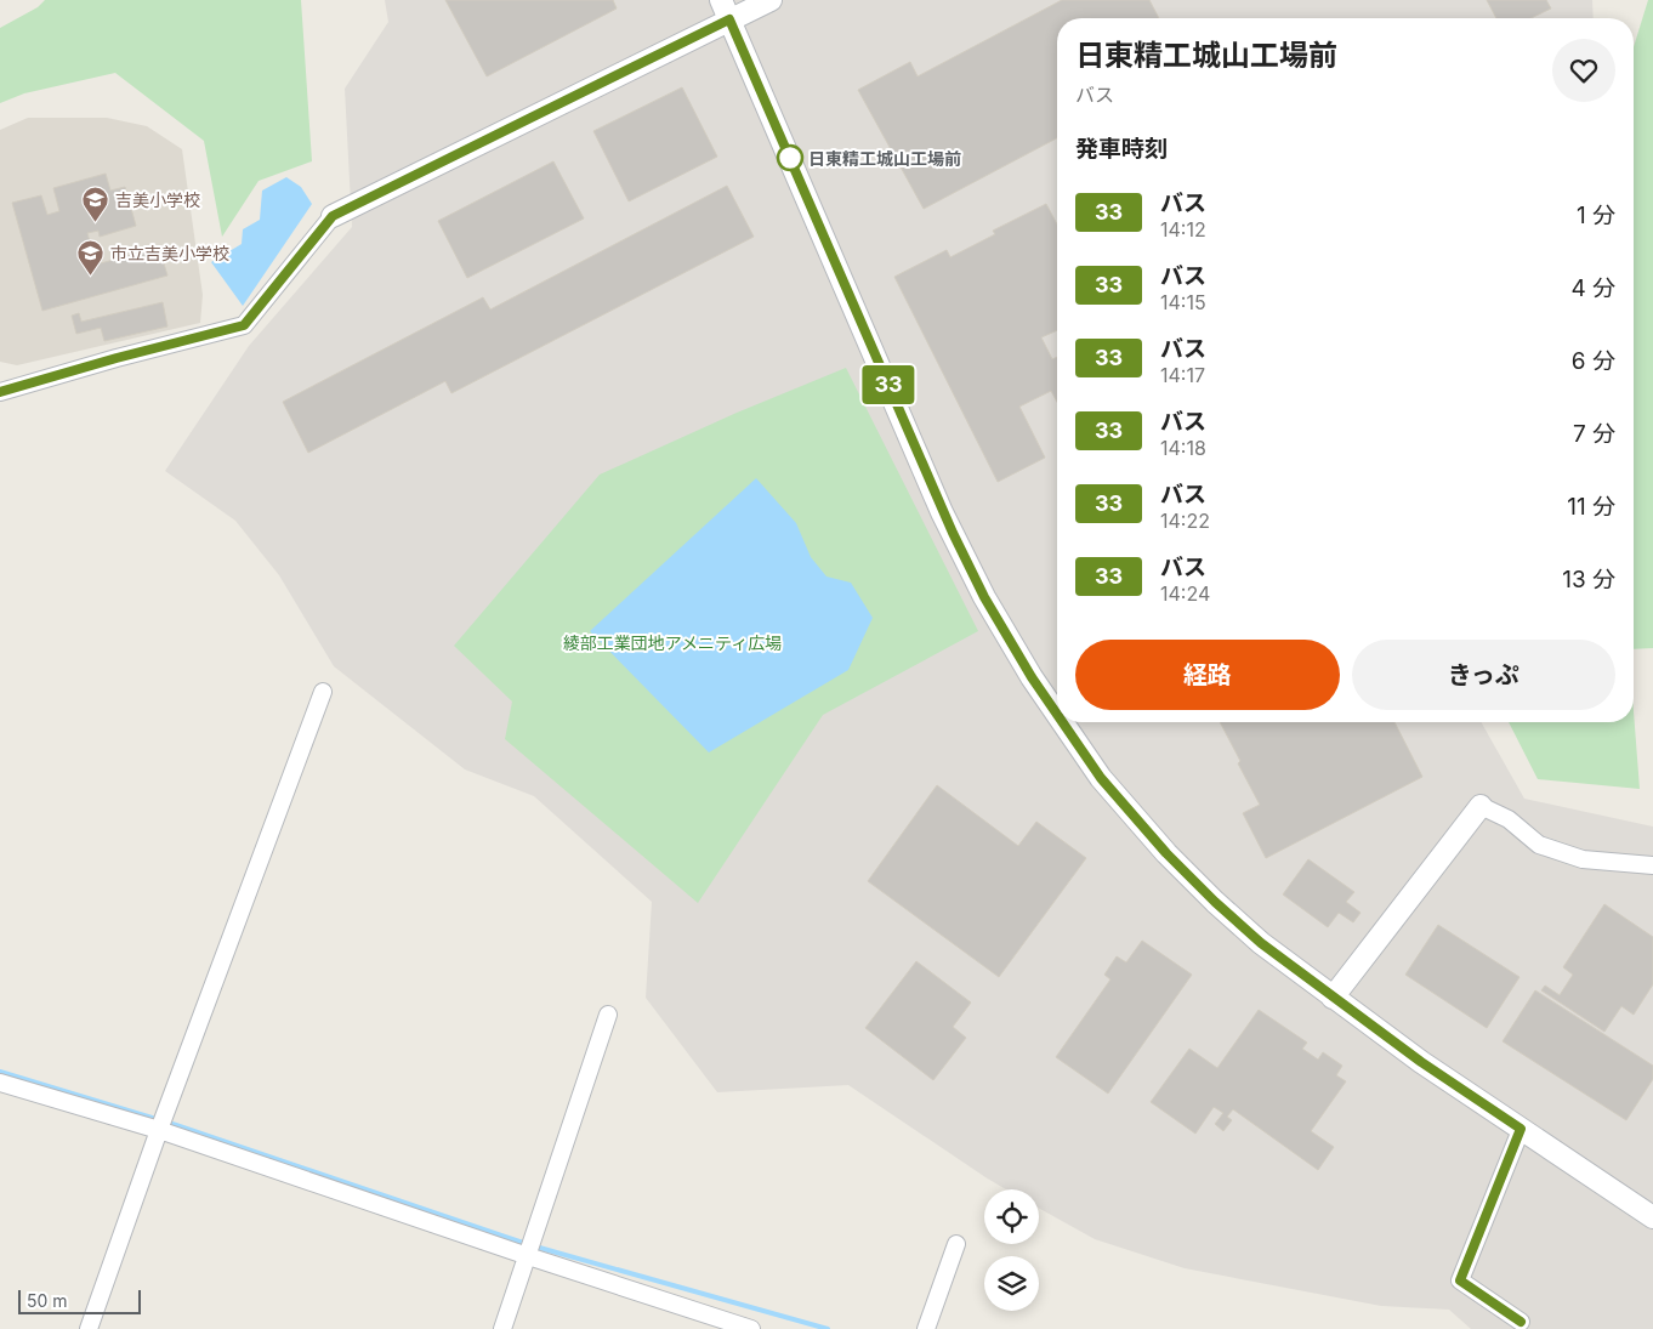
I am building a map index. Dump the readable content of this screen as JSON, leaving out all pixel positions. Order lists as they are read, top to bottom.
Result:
{
  "parks": ["綾部工業団地アメニティ広場"],
  "places": {
    "other": ["日東精工城山工場前"],
    "school or university": ["吉美小学校", "市立吉美小学校"]
  },
  "lines": ["bus line 33"],
  "scale_bar": "50 m",
  "page": {
    "on_map": "33",
    "heading": [
      ["日東精工城山工場前", "バス"],
      "発車時刻"
    ],
    "list": [
      {
        "mark": "33",
        "name": "バス",
        "note": "14:12",
        "value": "1 分"
      },
      {
        "mark": "33",
        "name": "バス",
        "note": "14:15",
        "value": "4 分"
      },
      {
        "mark": "33",
        "name": "バス",
        "note": "14:17",
        "value": "6 分"
      },
      {
        "mark": "33",
        "name": "バス",
        "note": "14:18",
        "value": "7 分"
      },
      {
        "mark": "33",
        "name": "バス",
        "note": "14:22",
        "value": "11 分"
      },
      {
        "mark": "33",
        "name": "バス",
        "note": "14:24",
        "value": "13 分"
      }
    ],
    "buttons": ["経路", "きっぷ"],
    "scale": "50 m"
  }
}
